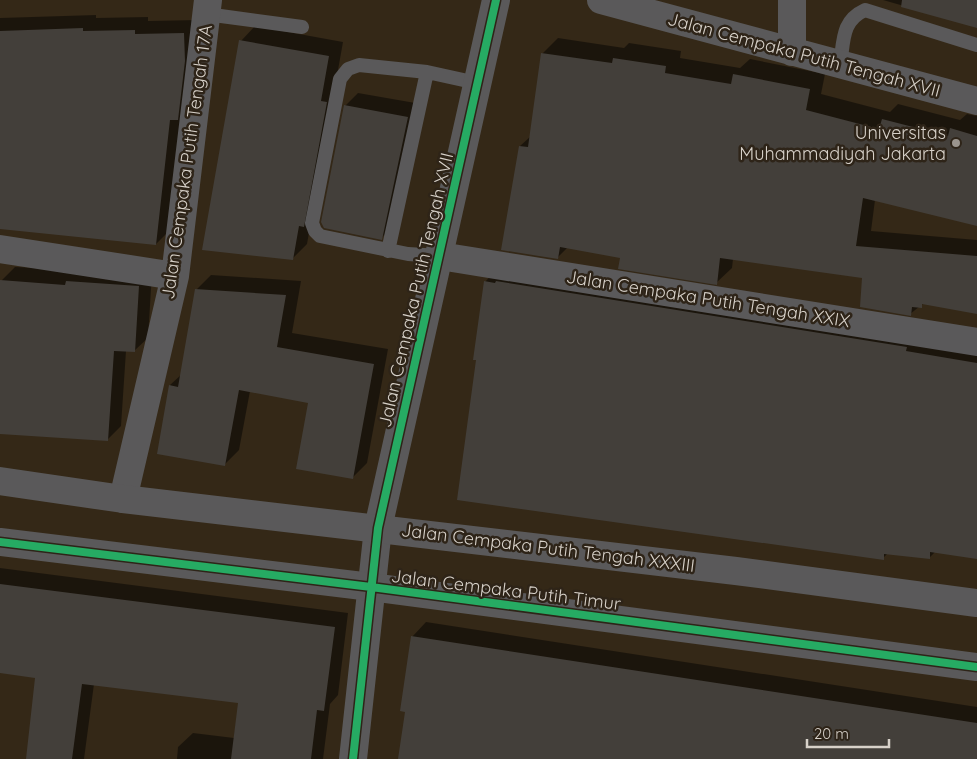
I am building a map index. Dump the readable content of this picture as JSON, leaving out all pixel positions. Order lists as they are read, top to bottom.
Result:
{
  "streets": {
    "street": [
      "Jalan Cempaka Putih Tengah XVII",
      "Jalan Cempaka Putih Tengah 17A",
      "Jalan Cempaka Putih Tengah XXIX",
      "Jalan Cempaka Putih Tengah XXXIII",
      "Jalan Cempaka Putih Timur"
    ]
  },
  "crossings": [
    ["Jalan Cempaka Putih Tengah XVII", "Jalan Cempaka Putih Tengah XXIX"],
    ["Jalan Cempaka Putih Tengah XVII", "Jalan Cempaka Putih Tengah XXXIII"],
    ["Jalan Cempaka Putih Tengah XVII", "Jalan Cempaka Putih Timur"],
    ["Jalan Cempaka Putih Tengah 17A", "Jalan Cempaka Putih Tengah XXXIII"]
  ],
  "places": ["Universitas Muhammadiyah Jakarta"],
  "scale_bar": "20 m"
}
